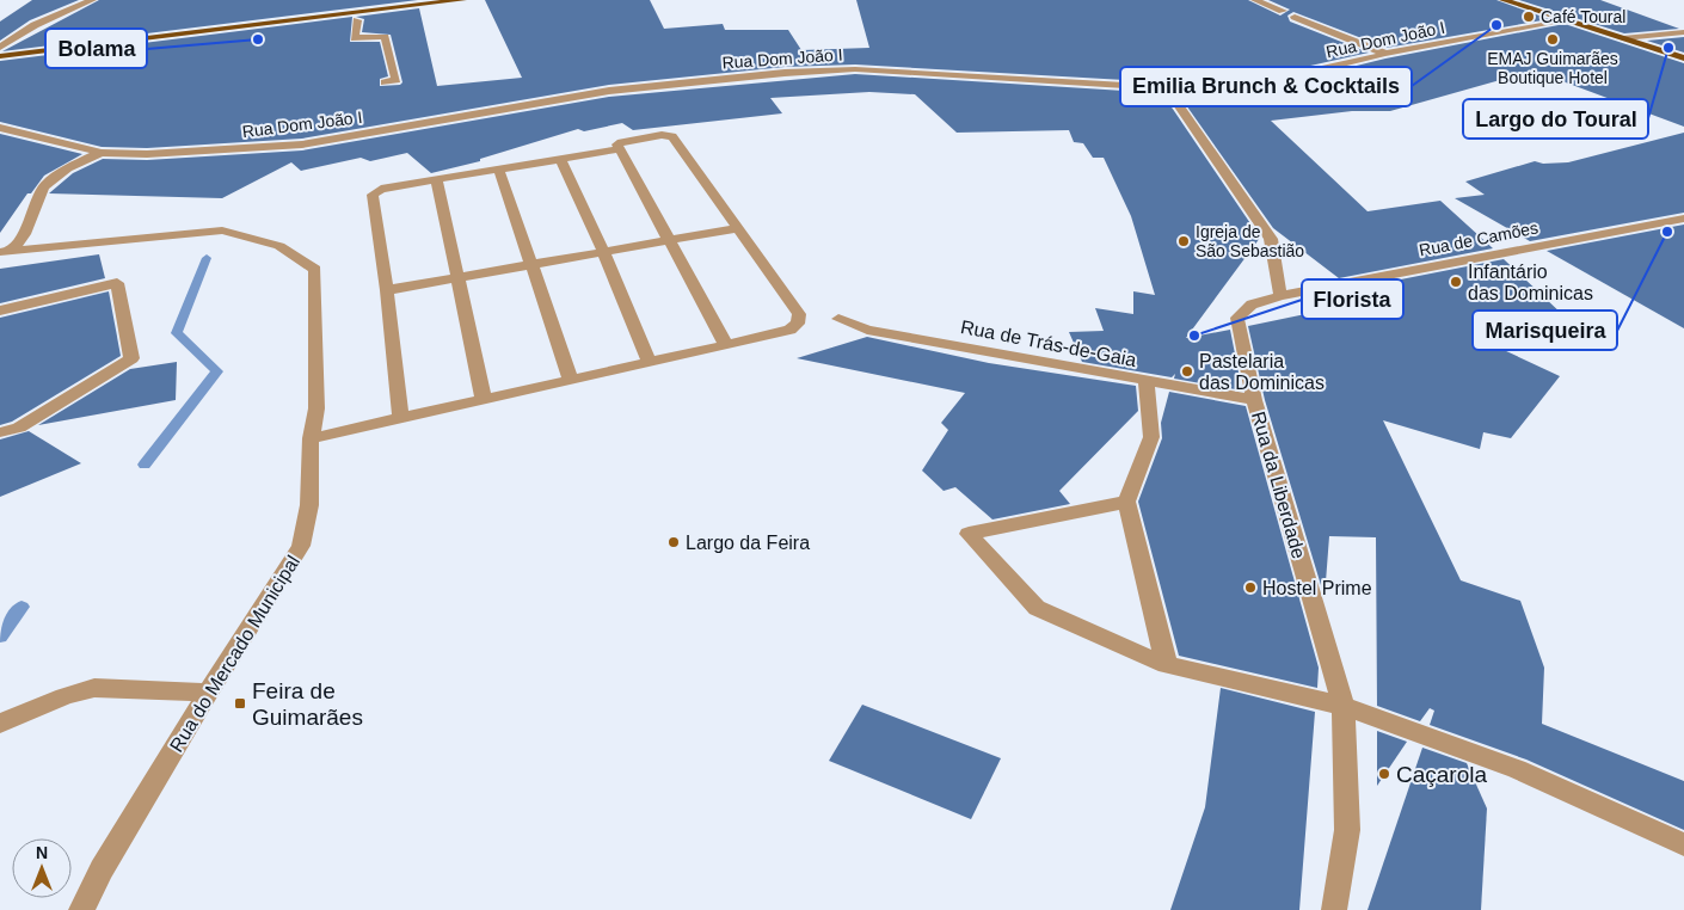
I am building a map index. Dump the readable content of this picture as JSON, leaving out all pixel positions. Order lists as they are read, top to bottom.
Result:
{
  "streets": {
    "street": [
      "Rua Dom João I",
      "Rua de Camões",
      "Rua de Trás-de-Gaia",
      "Rua da Liberdade",
      "Rua do Mercado Municipal"
    ]
  },
  "crossings": [
    ["Rua de Camões", "Rua da Liberdade"],
    ["Rua de Trás-de-Gaia", "Rua da Liberdade"]
  ],
  "places": {
    "other": [
      "Café Toural",
      "Emilia Brunch & Cocktails",
      "Bolama",
      "EMAJ Guimarães Boutique Hotel",
      "Largo do Toural",
      "Marisqueira",
      "Igreja de São Sebastião",
      "Infantário das Dominicas",
      "Florista",
      "Pastelaria das Dominicas",
      "Largo da Feira",
      "Hostel Prime",
      "Caçarola"
    ],
    "transit": ["Feira de Guimarães"]
  },
  "north": "top"
}
